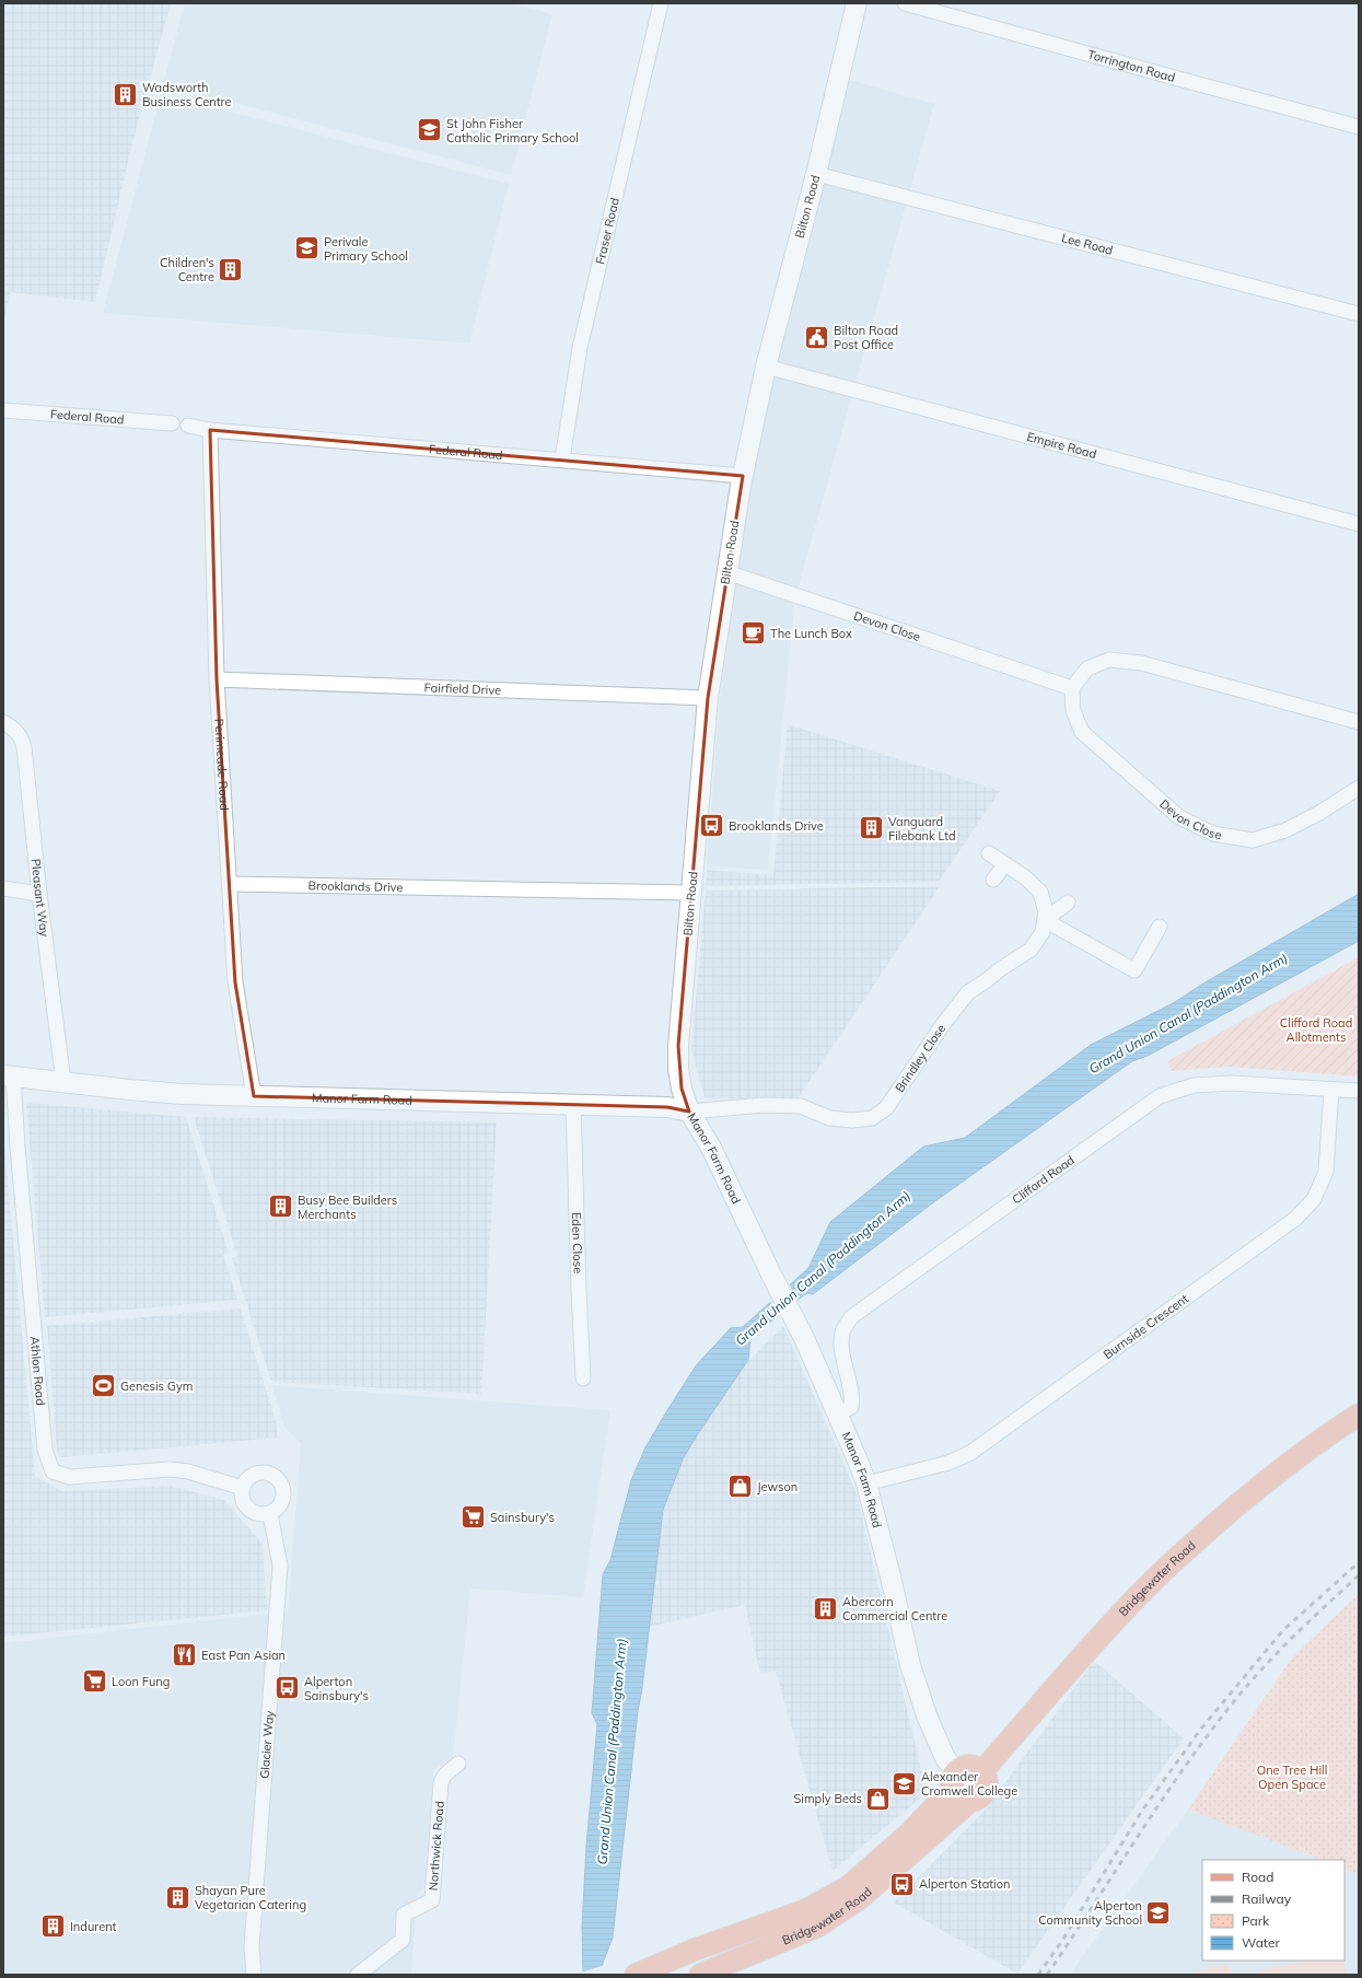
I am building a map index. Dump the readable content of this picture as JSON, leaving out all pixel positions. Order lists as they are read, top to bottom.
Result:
{
  "streets": {
    "main road": ["Bridgewater Road"],
    "street": [
      "Torrington Road",
      "Bilton Road",
      "Fraser Road",
      "Lee Road",
      "Federal Road",
      "Empire Road",
      "Devon Close",
      "Fairfield Drive",
      "Perimeade Road",
      "Brooklands Drive",
      "Pleasant Way",
      "Brindley Close",
      "Manor Farm Road",
      "Clifford Road",
      "Eden Close",
      "Burnside Crescent",
      "Athlon Road",
      "Glacier Way",
      "Northwick Road"
    ]
  },
  "crossings": [
    ["Bilton Road", "Lee Road"],
    ["Bilton Road", "Federal Road"],
    ["Bilton Road", "Empire Road"],
    ["Bilton Road", "Devon Close"],
    ["Bilton Road", "Fairfield Drive"],
    ["Bilton Road", "Brooklands Drive"],
    ["Bilton Road", "Brindley Close"],
    ["Bilton Road", "Manor Farm Road"],
    ["Fraser Road", "Federal Road"],
    ["Federal Road", "Perimeade Road"],
    ["Fairfield Drive", "Perimeade Road"],
    ["Perimeade Road", "Brooklands Drive"],
    ["Perimeade Road", "Manor Farm Road"],
    ["Pleasant Way", "Manor Farm Road"],
    ["Brindley Close", "Manor Farm Road"],
    ["Manor Farm Road", "Clifford Road"],
    ["Manor Farm Road", "Eden Close"],
    ["Manor Farm Road", "Burnside Crescent"],
    ["Manor Farm Road", "Athlon Road"],
    ["Manor Farm Road", "Bridgewater Road"],
    ["Clifford Road", "Burnside Crescent"],
    ["Athlon Road", "Glacier Way"]
  ],
  "water": ["Grand Union Canal (Paddington Arm)"],
  "parks": ["Clifford Road Allotments", "One Tree Hill Open Space"],
  "places": {
    "building": [
      "Wadsworth Business Centre",
      "Children's Centre",
      "Vanguard Filebank Ltd",
      "Busy Bee Builders Merchants",
      "Abercorn Commercial Centre",
      "Shayan Pure Vegetarian Catering",
      "Indurent"
    ],
    "school or university": [
      "St John Fisher Catholic Primary School",
      "Perivale Primary School",
      "Alexander Cromwell College",
      "Alperton Community School"
    ],
    "public building": ["Bilton Road Post Office"],
    "cafe": ["The Lunch Box"],
    "bus stop": ["Brooklands Drive", "Alperton Sainsbury's", "Alperton Station"],
    "sports": ["Genesis Gym"],
    "shop": ["Jewson", "Simply Beds"],
    "supermarket": ["Sainsbury's", "Loon Fung"],
    "restaurant": ["East Pan Asian"]
  },
  "legend": [
    "Road",
    "Railway",
    "Park",
    "Water"
  ]
}
